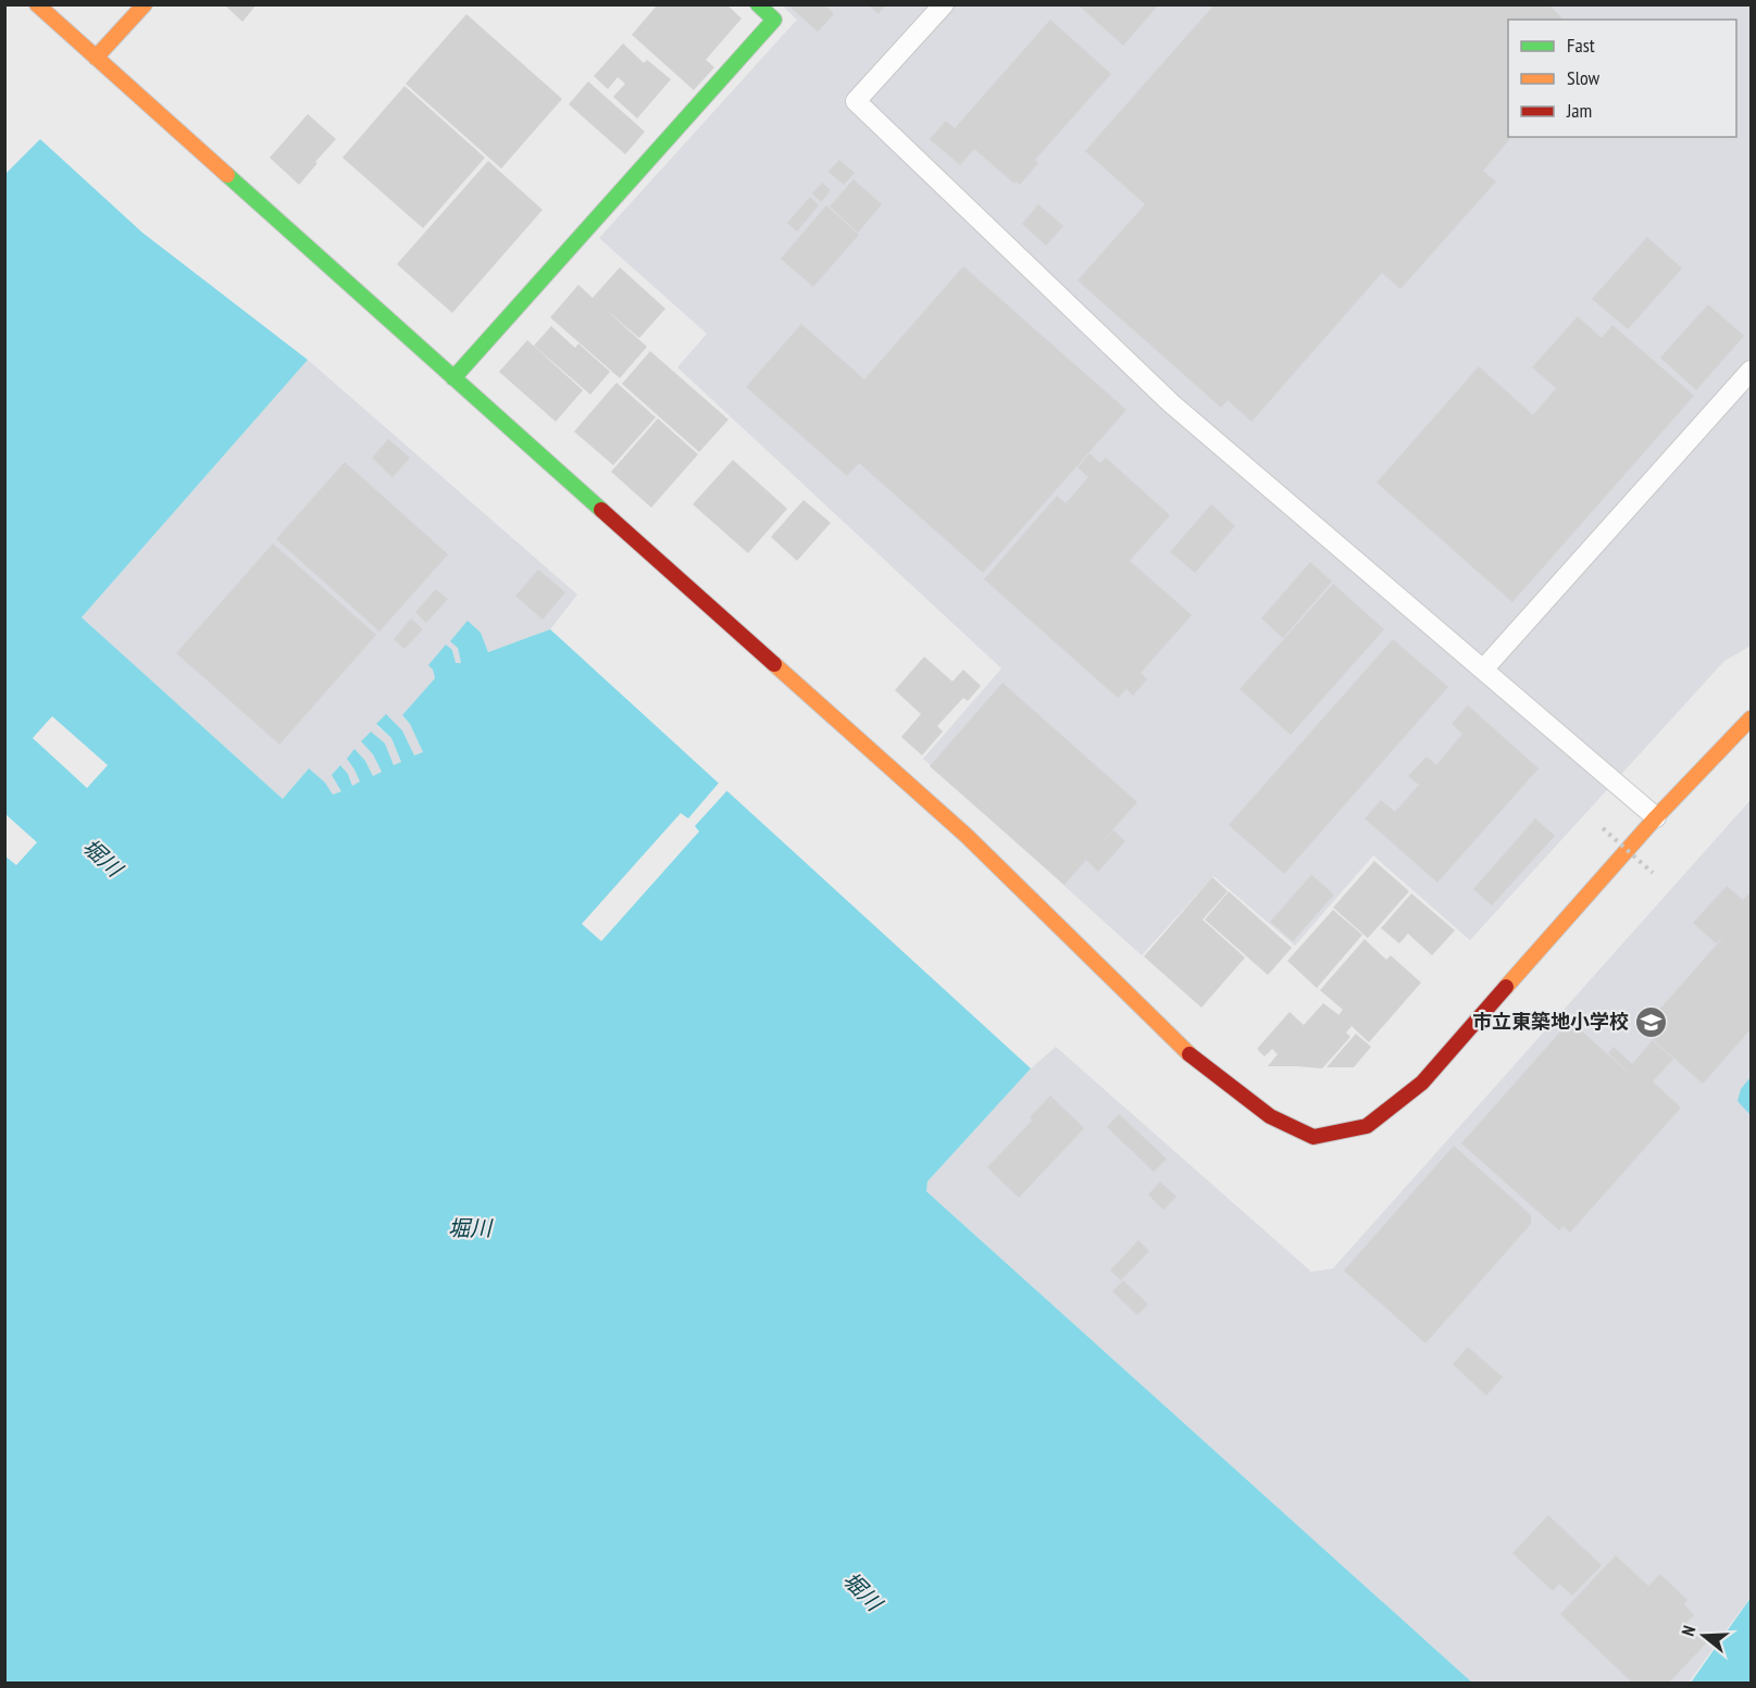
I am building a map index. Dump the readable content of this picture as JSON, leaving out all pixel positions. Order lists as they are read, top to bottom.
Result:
{
  "water": ["堀川"],
  "places": {
    "school or university": ["市立東築地小学校"]
  },
  "legend": ["Fast", "Slow", "Jam"],
  "north": "left"
}
